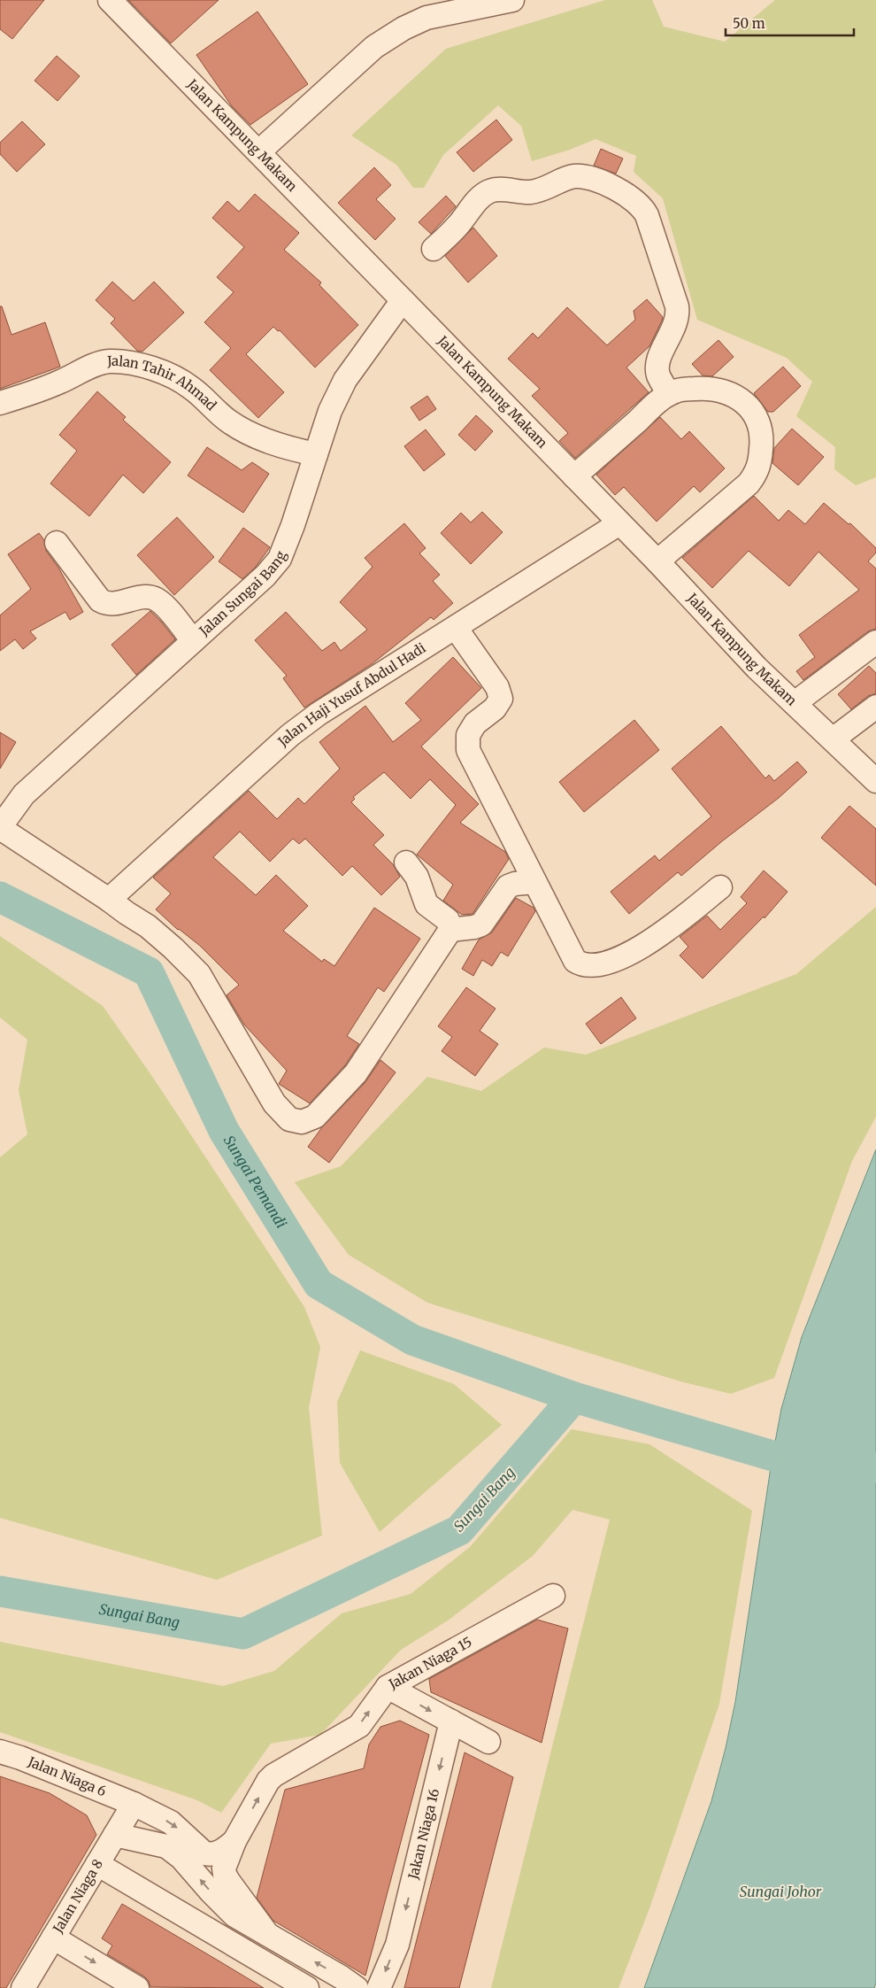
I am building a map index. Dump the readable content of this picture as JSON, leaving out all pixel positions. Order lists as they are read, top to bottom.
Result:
{
  "streets": {
    "street": [
      "Jalan Kampung Makam",
      "Jalan Tahir Ahmad",
      "Jalan Sungai Bang",
      "Jalan Haji Yusuf Abdul Hadi",
      "Jakan Niaga 15",
      "Jalan Niaga 6",
      "Jakan Niaga 16",
      "Jalan Niaga 8"
    ]
  },
  "crossings": [
    ["Jalan Kampung Makam", "Jalan Sungai Bang"],
    ["Jalan Kampung Makam", "Jalan Haji Yusuf Abdul Hadi"],
    ["Jalan Tahir Ahmad", "Jalan Sungai Bang"],
    ["Jakan Niaga 15", "Jalan Niaga 6"],
    ["Jalan Niaga 6", "Jalan Niaga 8"]
  ],
  "one_way": ["Jakan Niaga 15", "Jakan Niaga 16"],
  "water": ["Sungai Pemandi", "Sungai Bang", "Sungai Johor"],
  "scale_bar": "50 m"
}
